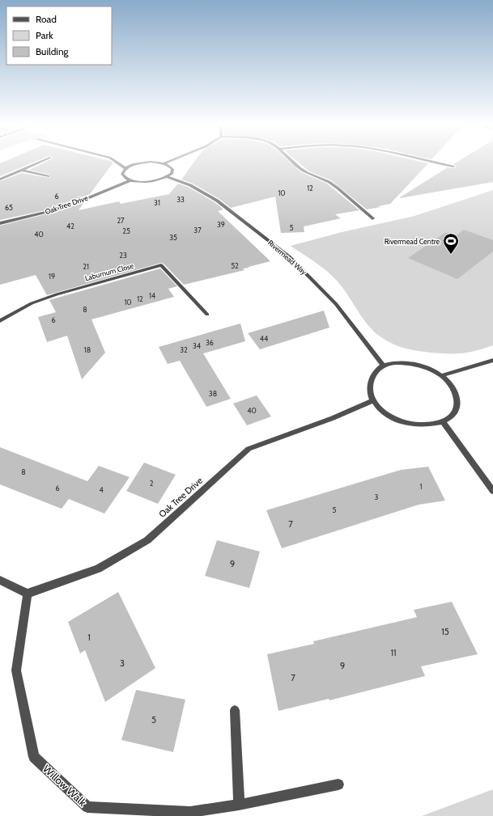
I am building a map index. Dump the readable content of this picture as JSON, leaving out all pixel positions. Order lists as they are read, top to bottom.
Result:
{
  "streets": {
    "street": [
      "Oak Tree Drive",
      "Rivermead Way",
      "Laburnum Close",
      "Willow Walk"
    ]
  },
  "crossings": [
    ["Oak Tree Drive", "Rivermead Way"],
    ["Oak Tree Drive", "Willow Walk"]
  ],
  "places": {
    "sports": ["Rivermead Centre"]
  },
  "house_numbers": [
    "12",
    "10",
    "6",
    "33",
    "31",
    "65",
    "27",
    "39",
    "42",
    "5",
    "37",
    "25",
    "40",
    "35",
    "23",
    "52",
    "21",
    "19",
    "14",
    "12",
    "10",
    "8",
    "6",
    "44",
    "36",
    "34",
    "18",
    "32",
    "38",
    "40",
    "8",
    "2",
    "1",
    "6",
    "4",
    "3",
    "5",
    "7",
    "9",
    "15",
    "1",
    "11",
    "3",
    "9",
    "7",
    "5"
  ],
  "legend": ["Road", "Park", "Building"]
}
